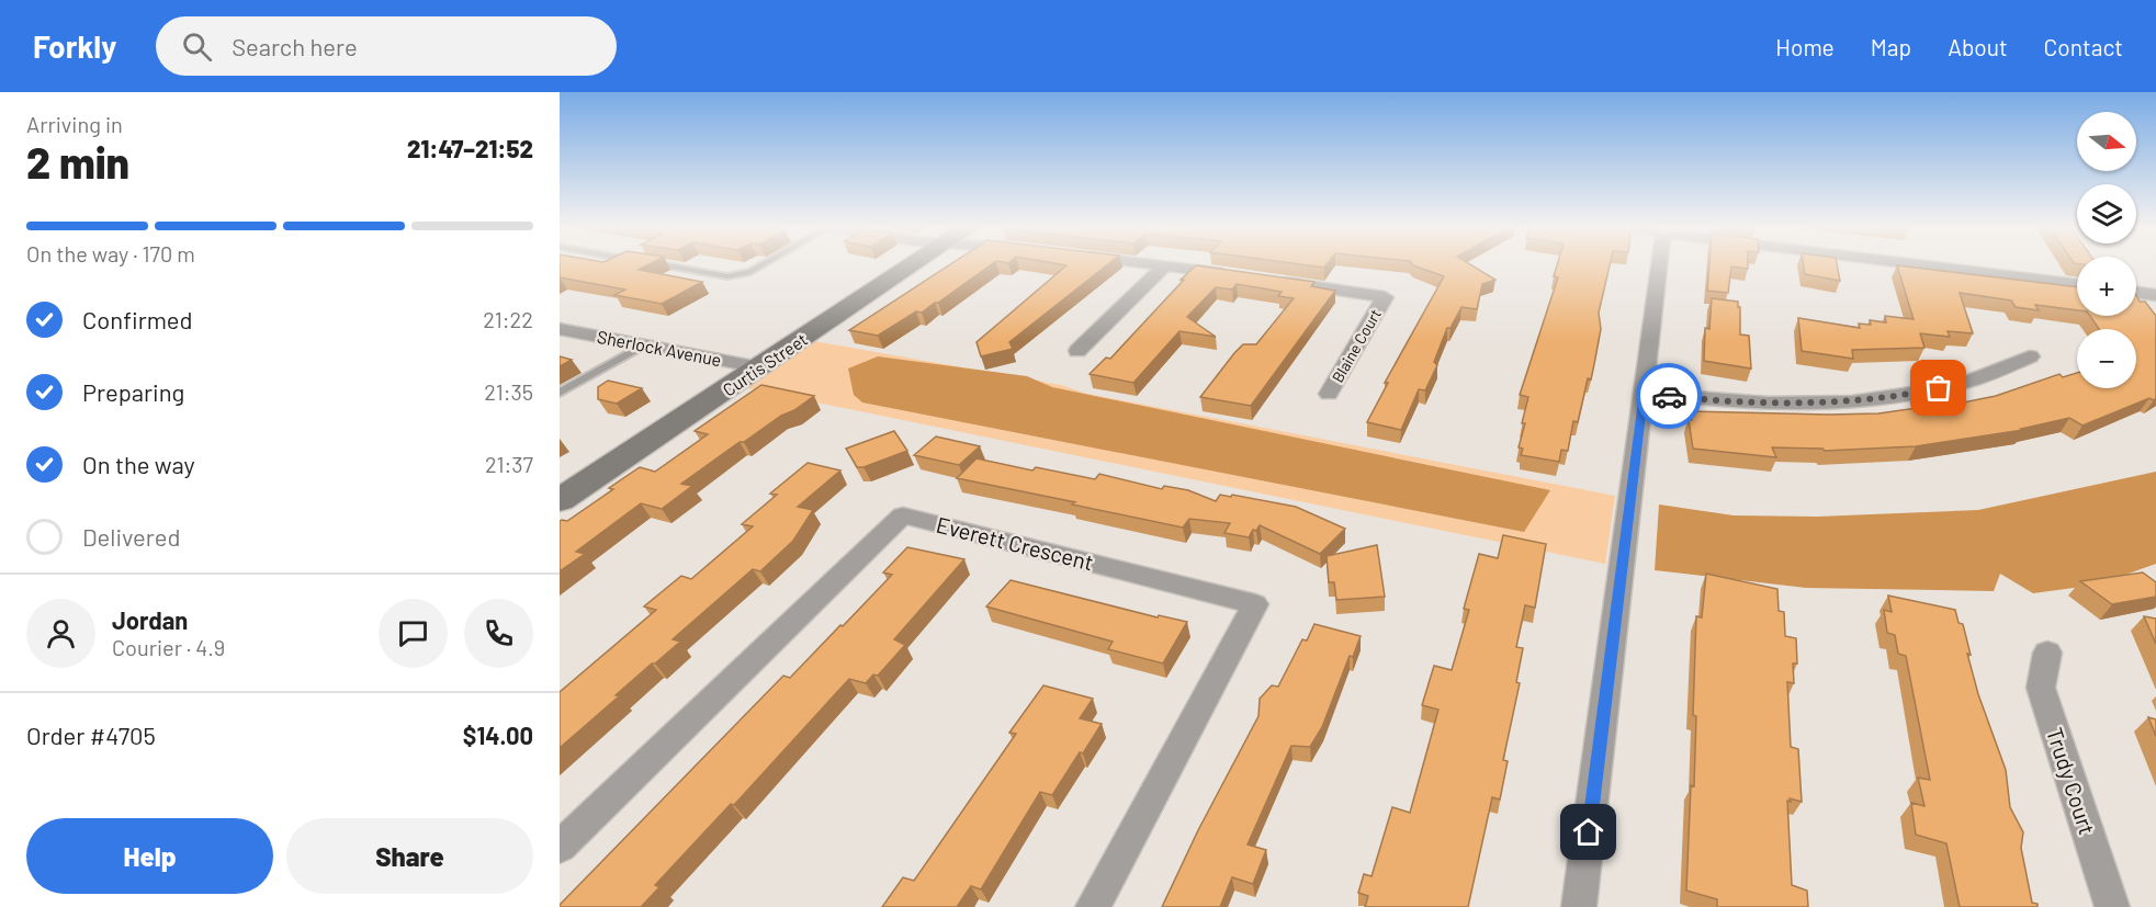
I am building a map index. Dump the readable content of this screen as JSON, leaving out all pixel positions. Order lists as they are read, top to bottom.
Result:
{
  "streets": {
    "street": [
      "Blaine Court",
      "Sherlock Avenue",
      "Curtis Street",
      "Everett Crescent",
      "Trudy Court"
    ]
  },
  "crossings": [
    ["Sherlock Avenue", "Curtis Street"]
  ],
  "north": "right",
  "page": {
    "header": "Forkly",
    "search": "Search here",
    "nav": [
      "Home",
      "Map",
      "About",
      "Contact"
    ],
    "heading": ["2 min", "Arriving in", "21:47–21:52"],
    "panel": [
      "Jordan",
      "Courier · 4.9",
      "Order #4705",
      "$14.00"
    ],
    "map_buttons": ["+", "−"],
    "bar": "On the way · 170 m",
    "list": [
      ["Confirmed", "21:22"],
      ["Preparing", "21:35"],
      ["On the way", "21:37"],
      "Delivered"
    ],
    "buttons": ["Help", "Share"]
  }
}
